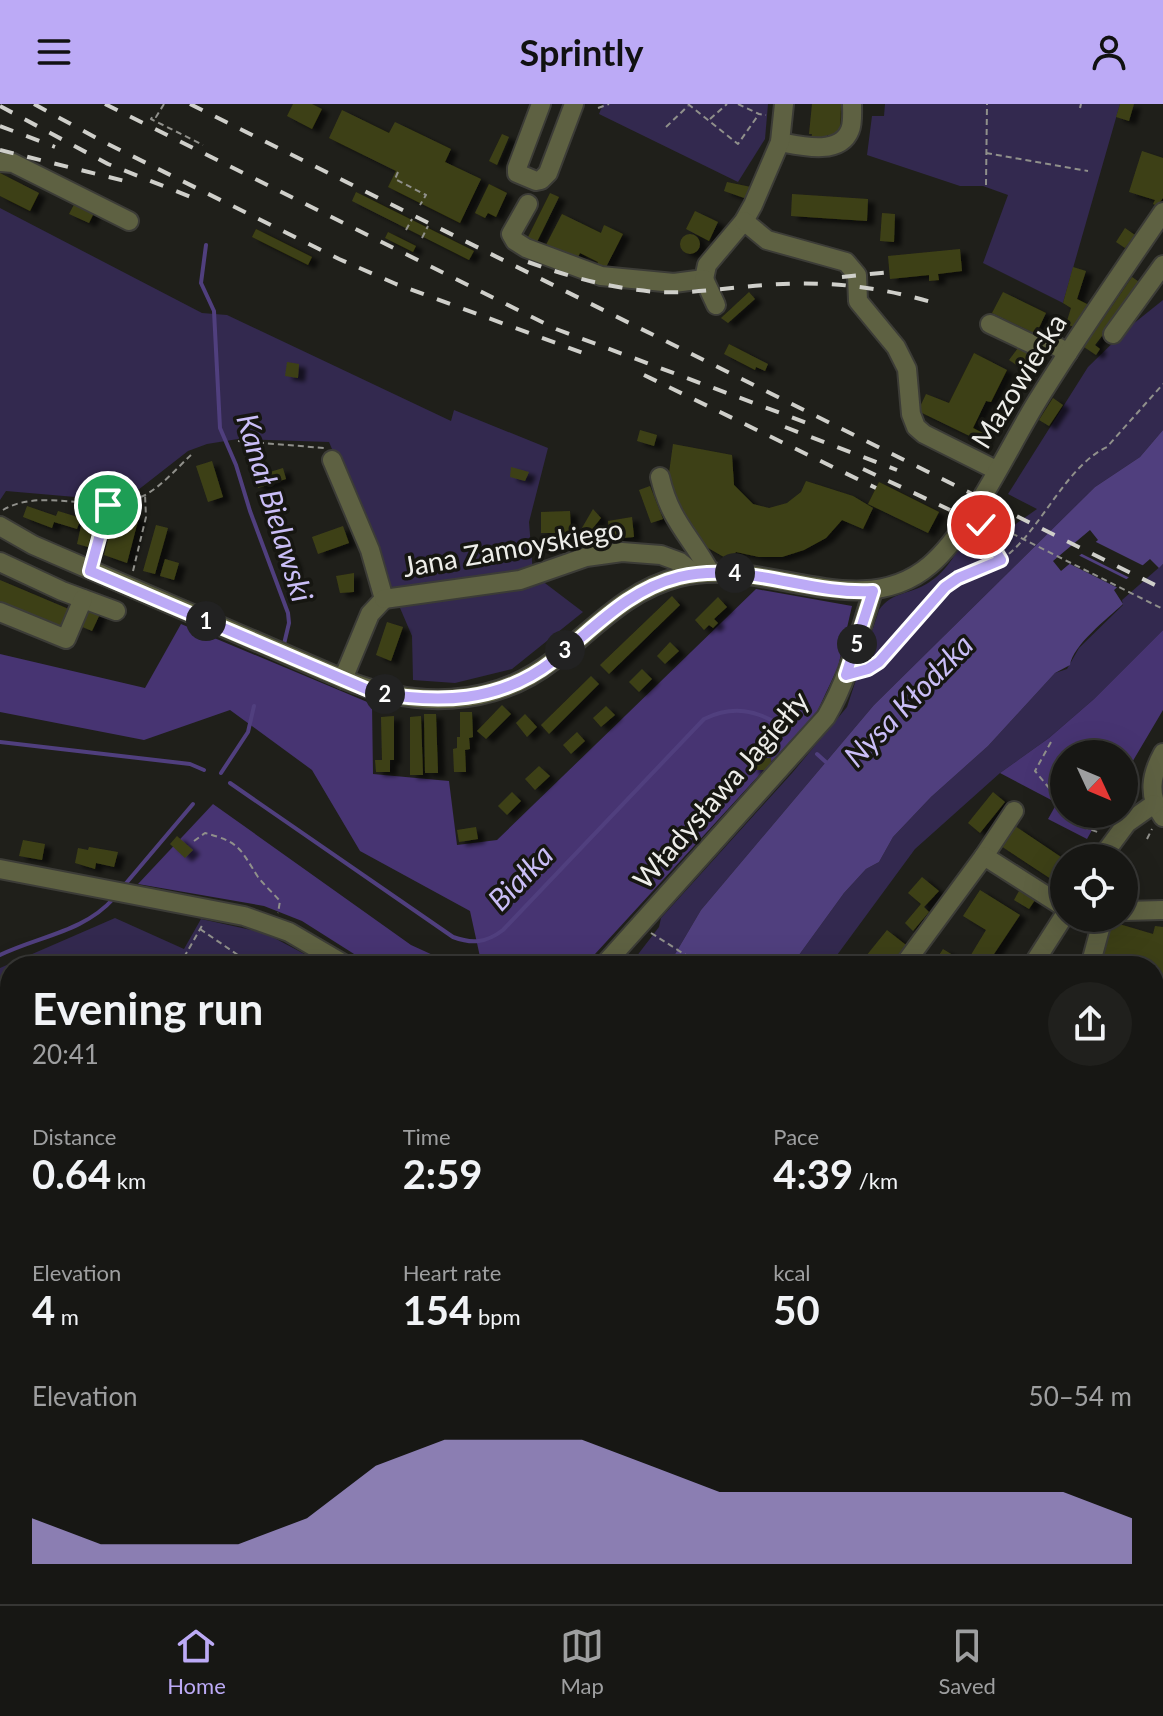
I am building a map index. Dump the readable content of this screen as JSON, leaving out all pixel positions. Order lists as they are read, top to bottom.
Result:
{
  "streets": {
    "street": ["Mazowiecka", "Jana Zamoyskiego", "Władysława Jagiełły"]
  },
  "crossings": [
    ["Mazowiecka", "Władysława Jagiełły"]
  ],
  "water": ["Kanał Bielawski", "Nysa Kłodzka", "Białka"],
  "north": "bottom right",
  "page": {
    "header": "Sprintly",
    "pins": [
      "4",
      "1",
      "5",
      "3",
      "2"
    ],
    "heading": ["Evening run", "20:41"],
    "stats": [
      ["Distance", "0.64 km"],
      ["Time", "2:59"],
      ["Pace", "4:39 /km"],
      ["Elevation", "4 m"],
      ["Heart rate", "154 bpm"],
      ["kcal", "50"]
    ],
    "chart": ["Elevation", "50–54 m"],
    "tabs": ["Home", "Map", "Saved"]
  }
}
